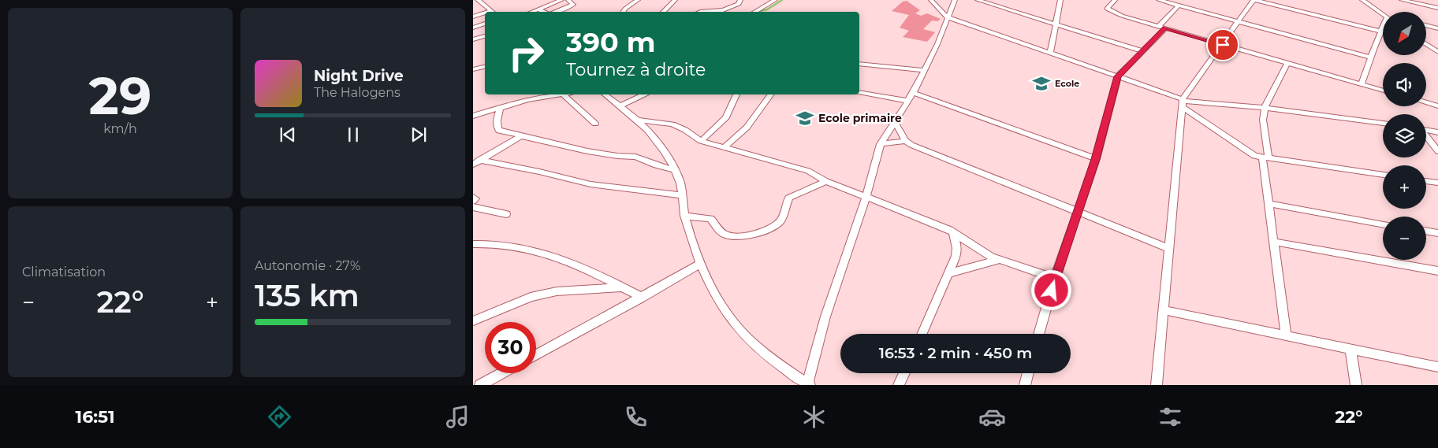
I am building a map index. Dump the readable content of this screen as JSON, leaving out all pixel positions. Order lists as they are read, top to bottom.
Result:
{
  "places": {
    "school or university": ["Ecole", "Ecole primaire"]
  },
  "north": "bottom left",
  "page": {
    "tile": [
      ["29", "km/h"],
      "Climatisation",
      ["Autonomie · 27%", "135 km"]
    ],
    "map_buttons": ["+", "−"],
    "turn": ["390 m", "Tournez à droite"],
    "song": ["Night Drive", "The Halogens"],
    "heat": ["−", "22°", "+"],
    "limit": "30",
    "trip": "16:53 · 2 min · 450 m",
    "tabs": ["16:51", "22°"]
  }
}
